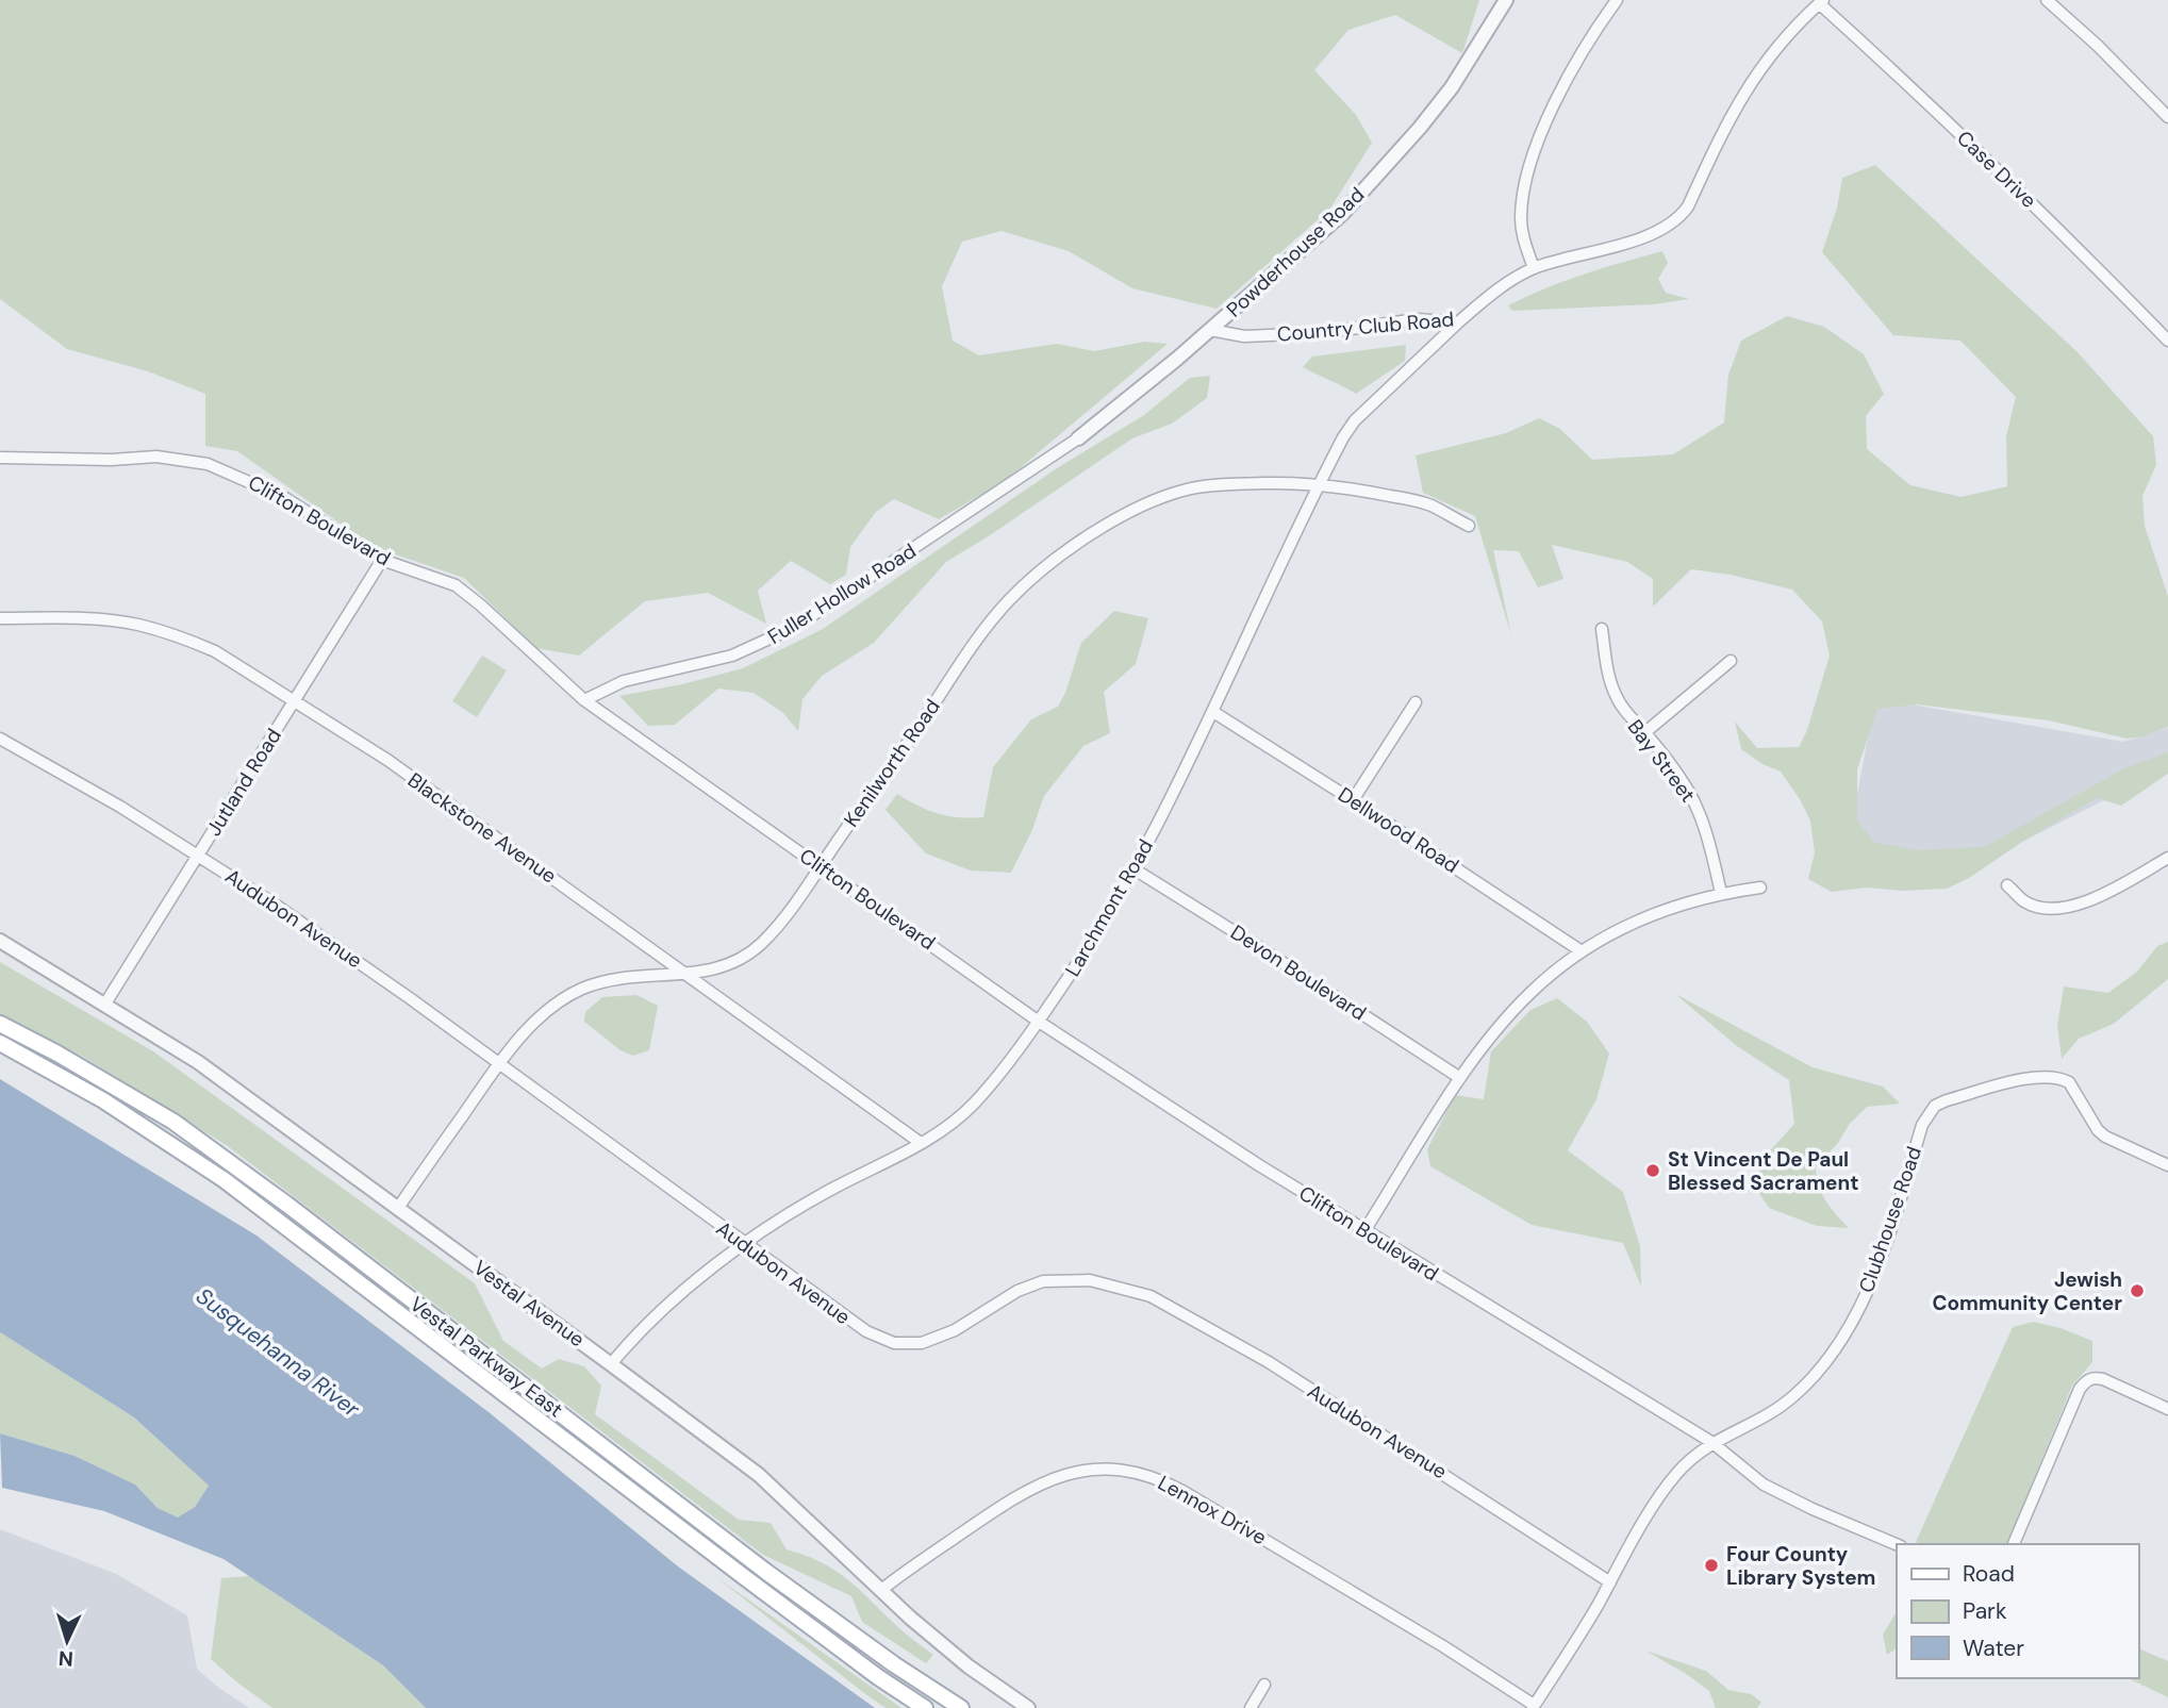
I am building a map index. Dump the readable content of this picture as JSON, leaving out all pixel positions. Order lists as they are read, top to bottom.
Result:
{
  "streets": {
    "main road": ["Vestal Parkway East"],
    "street": [
      "Case Drive",
      "Powderhouse Road",
      "Country Club Road",
      "Clifton Boulevard",
      "Fuller Hollow Road",
      "Bay Street",
      "Kenilworth Road",
      "Jutland Road",
      "Blackstone Avenue",
      "Dellwood Road",
      "Larchmont Road",
      "Audubon Avenue",
      "Devon Boulevard",
      "Clubhouse Road",
      "Vestal Avenue",
      "Lennox Drive"
    ]
  },
  "crossings": [
    ["Case Drive", "Country Club Road"],
    ["Powderhouse Road", "Country Club Road"],
    ["Powderhouse Road", "Fuller Hollow Road"],
    ["Country Club Road", "Larchmont Road"],
    ["Clifton Boulevard", "Fuller Hollow Road"],
    ["Clifton Boulevard", "Kenilworth Road"],
    ["Clifton Boulevard", "Jutland Road"],
    ["Clifton Boulevard", "Larchmont Road"],
    ["Clifton Boulevard", "Clubhouse Road"],
    ["Kenilworth Road", "Blackstone Avenue"],
    ["Kenilworth Road", "Larchmont Road"],
    ["Kenilworth Road", "Audubon Avenue"],
    ["Kenilworth Road", "Vestal Avenue"],
    ["Jutland Road", "Blackstone Avenue"],
    ["Jutland Road", "Audubon Avenue"],
    ["Jutland Road", "Vestal Avenue"],
    ["Blackstone Avenue", "Larchmont Road"],
    ["Dellwood Road", "Larchmont Road"],
    ["Larchmont Road", "Audubon Avenue"],
    ["Larchmont Road", "Devon Boulevard"],
    ["Larchmont Road", "Vestal Avenue"],
    ["Audubon Avenue", "Clubhouse Road"],
    ["Clubhouse Road", "Lennox Drive"],
    ["Vestal Avenue", "Lennox Drive"]
  ],
  "water": ["Susquehanna River"],
  "places": ["St Vincent De Paul Blessed Sacrament", "Jewish Community Center", "Four County Library System"],
  "legend": ["Road", "Park", "Water"],
  "north": "bottom"
}
